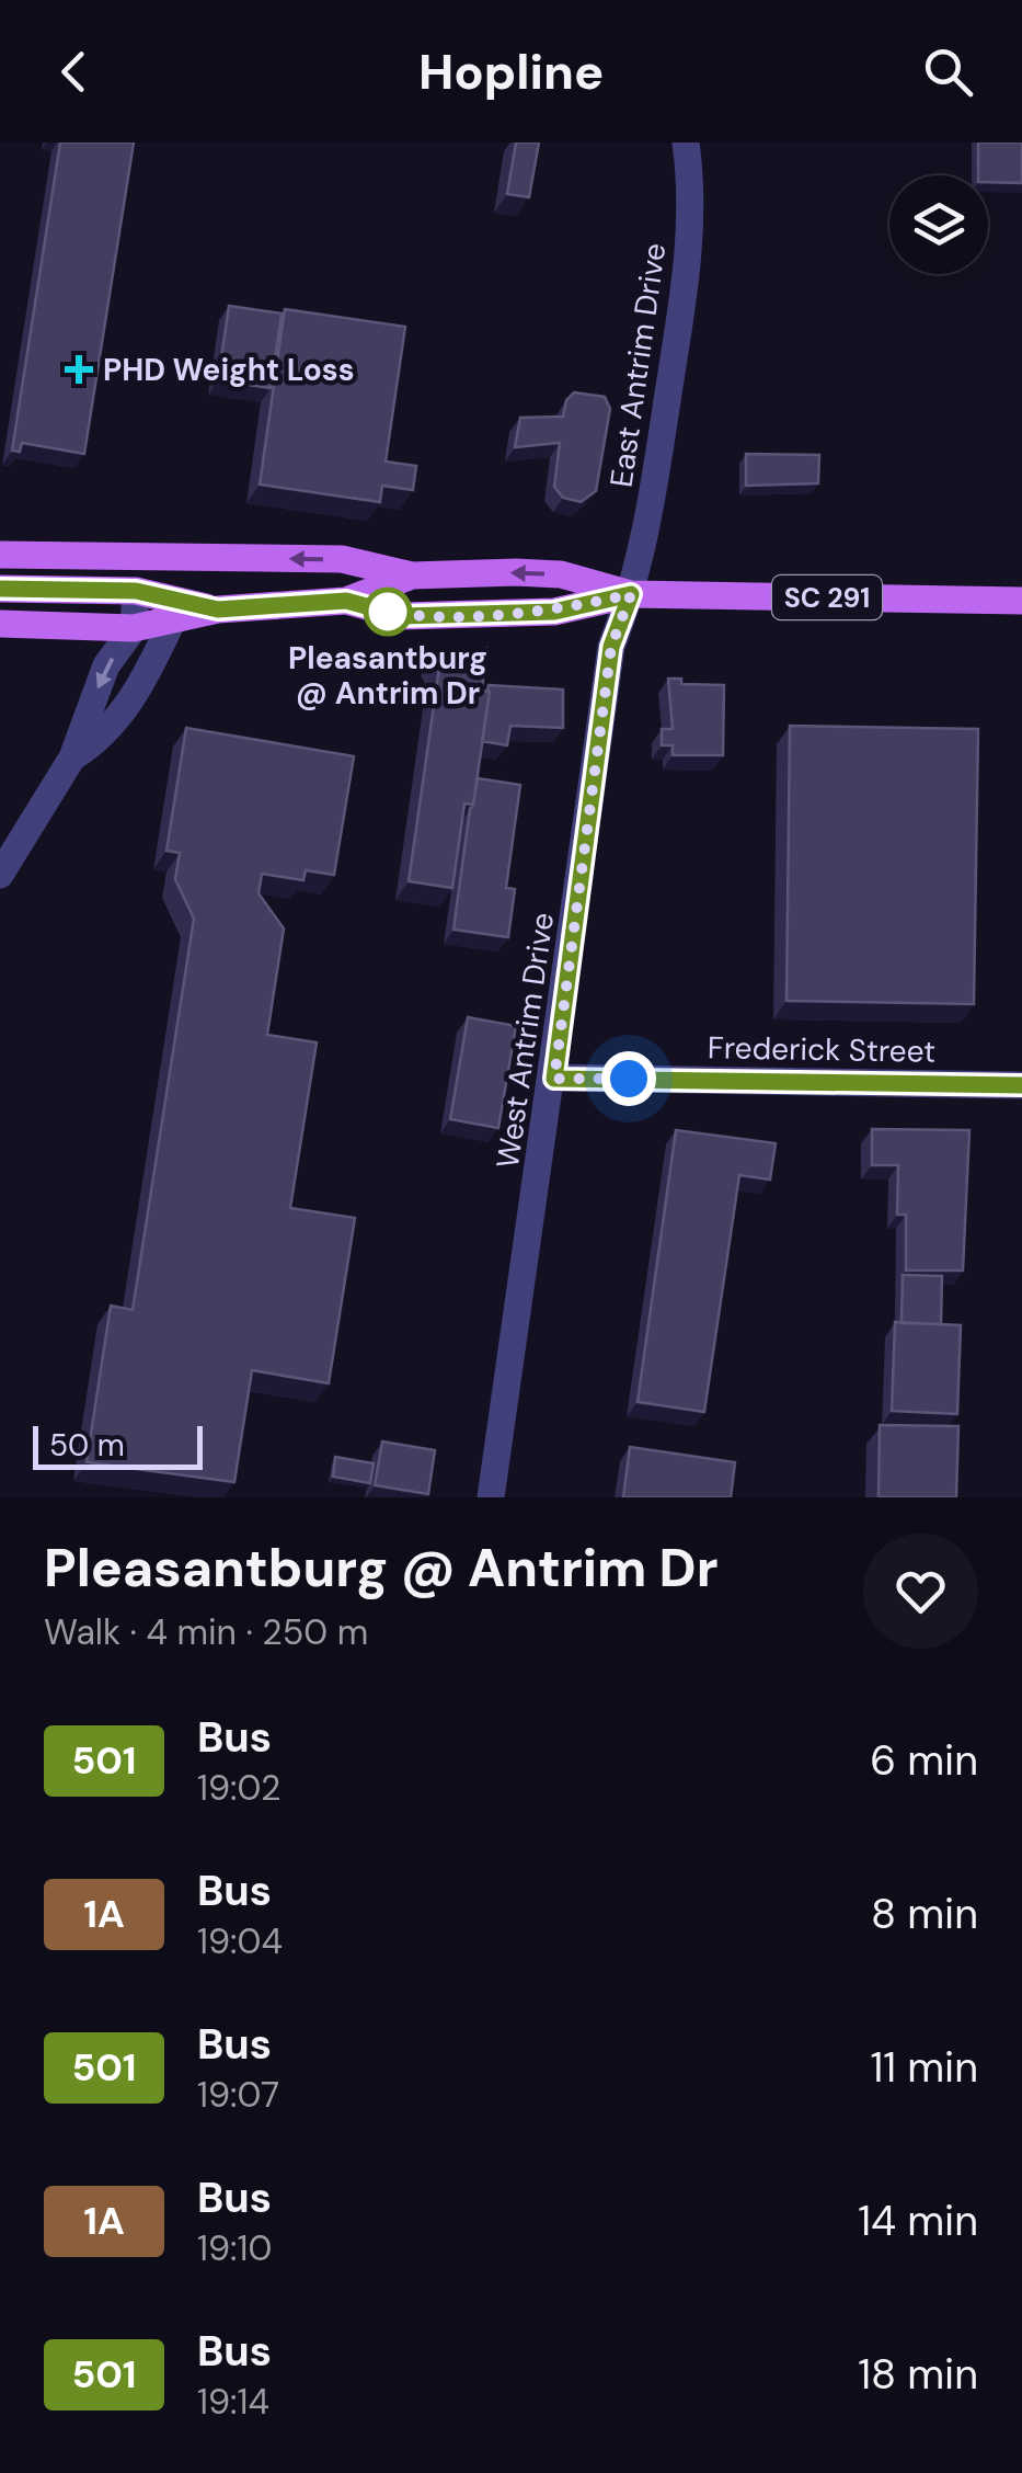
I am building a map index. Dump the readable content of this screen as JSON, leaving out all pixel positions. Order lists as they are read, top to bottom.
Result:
{
  "streets": {
    "main road": ["SC 291"],
    "street": ["East Antrim Drive", "West Antrim Drive", "Frederick Street"]
  },
  "crossings": [
    ["East Antrim Drive", "SC 291"],
    ["East Antrim Drive", "West Antrim Drive"],
    ["SC 291", "West Antrim Drive"],
    ["West Antrim Drive", "Frederick Street"]
  ],
  "places": {
    "health": ["PHD Weight Loss"],
    "other": ["Pleasantburg @ Antrim Dr"]
  },
  "lines": ["bus line 501"],
  "scale_bar": "50 m",
  "page": {
    "header": "Hopline",
    "scale": "50 m",
    "heading": ["Pleasantburg @ Antrim Dr", "Walk · 4 min · 250 m"],
    "list": [
      {
        "mark": "501",
        "name": "Bus",
        "note": "19:02",
        "value": "6 min"
      },
      {
        "mark": "1A",
        "name": "Bus",
        "note": "19:04",
        "value": "8 min"
      },
      {
        "mark": "501",
        "name": "Bus",
        "note": "19:07",
        "value": "11 min"
      },
      {
        "mark": "1A",
        "name": "Bus",
        "note": "19:10",
        "value": "14 min"
      },
      {
        "mark": "501",
        "name": "Bus",
        "note": "19:14",
        "value": "18 min"
      }
    ]
  }
}
